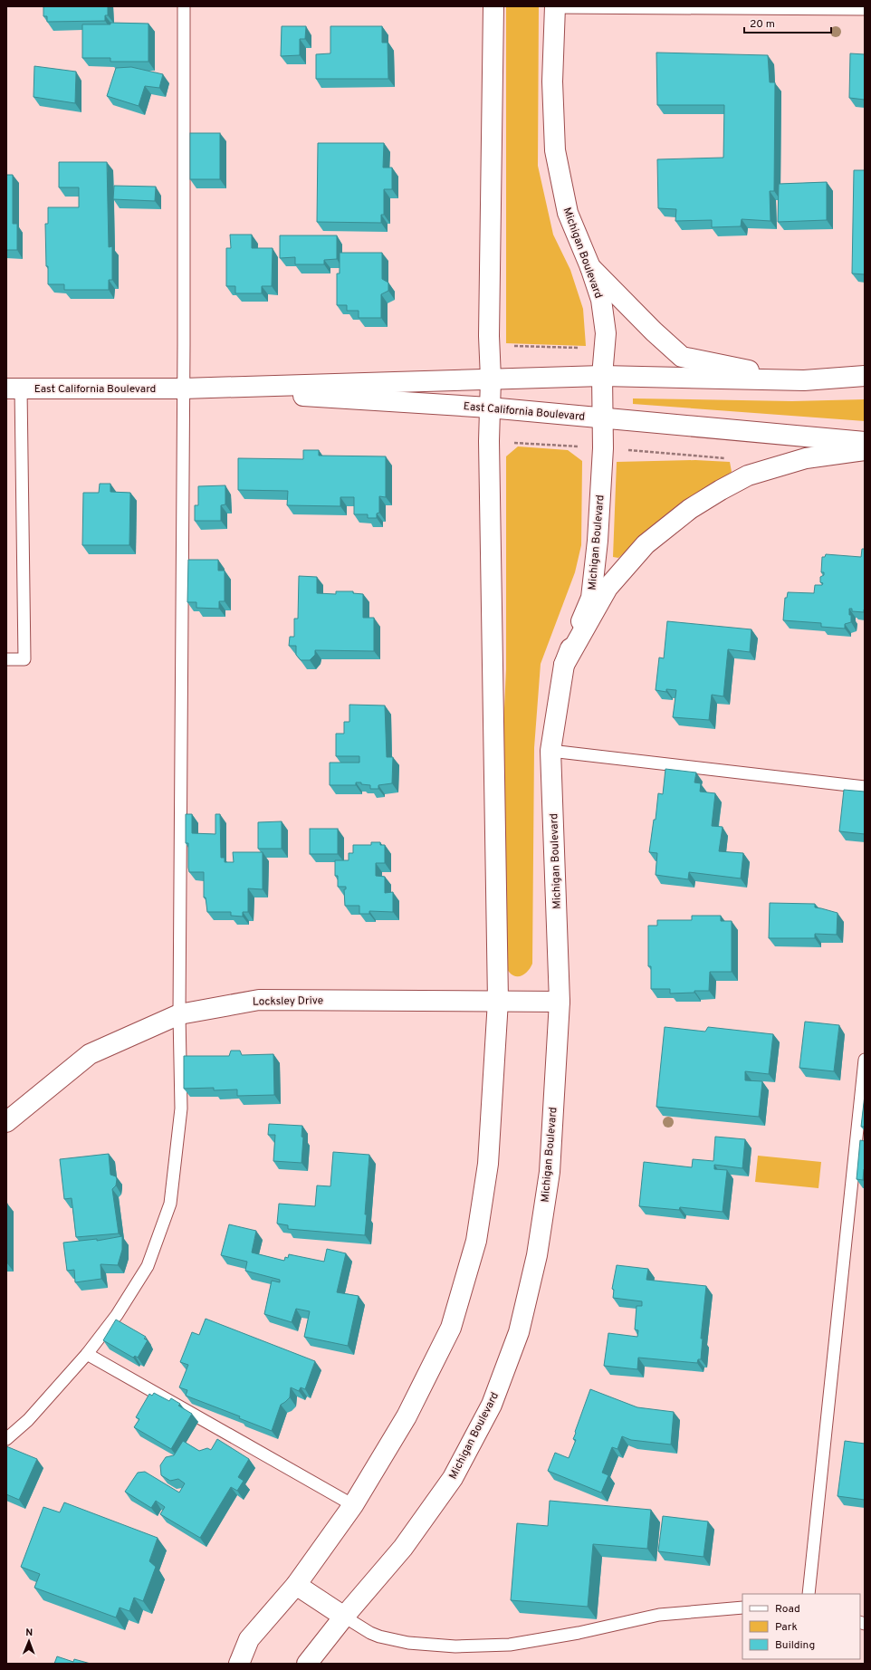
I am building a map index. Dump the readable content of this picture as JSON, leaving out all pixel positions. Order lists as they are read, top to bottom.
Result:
{
  "streets": {
    "street": ["Michigan Boulevard", "East California Boulevard", "Locksley Drive"]
  },
  "crossings": [
    ["Michigan Boulevard", "East California Boulevard"],
    ["Michigan Boulevard", "Locksley Drive"]
  ],
  "legend": ["Road", "Park", "Building"],
  "scale_bar": "20 m",
  "north": "top"
}
